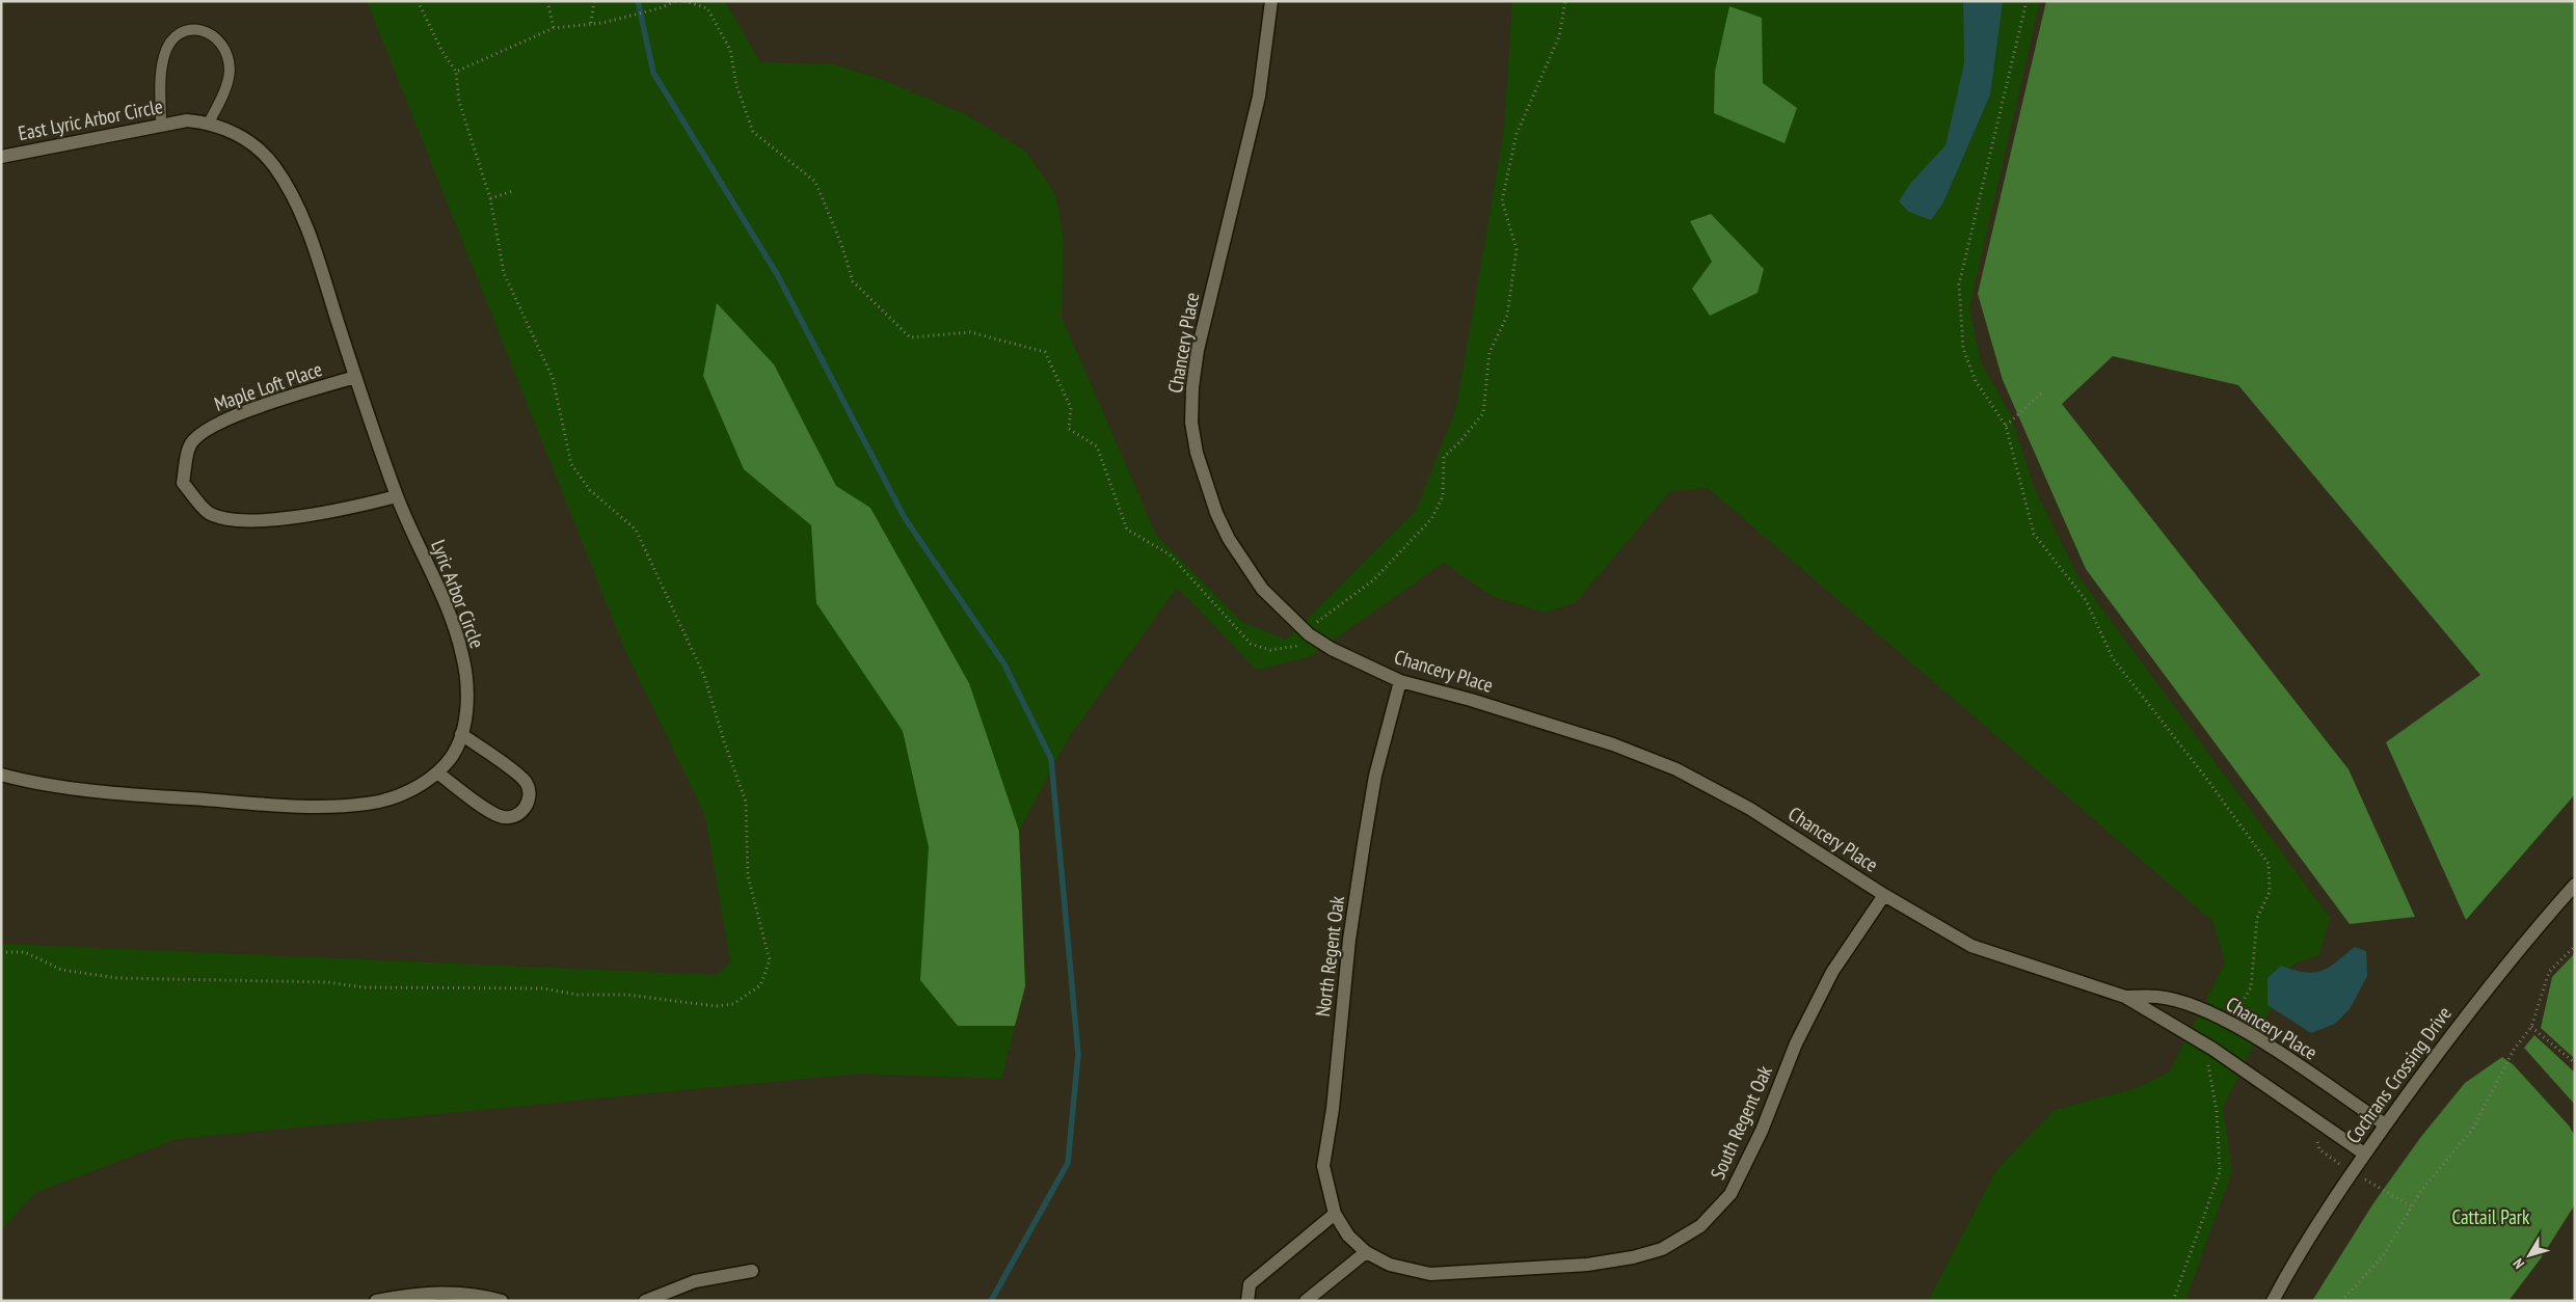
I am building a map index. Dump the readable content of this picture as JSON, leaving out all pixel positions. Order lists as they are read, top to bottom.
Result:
{
  "streets": {
    "street": [
      "East Lyric Arbor Circle",
      "Chancery Place",
      "Maple Loft Place",
      "Lyric Arbor Circle",
      "North Regent Oak",
      "Cochrans Crossing Drive",
      "South Regent Oak"
    ]
  },
  "crossings": [
    ["East Lyric Arbor Circle", "Lyric Arbor Circle"],
    ["Chancery Place", "North Regent Oak"],
    ["Chancery Place", "Cochrans Crossing Drive"],
    ["Chancery Place", "South Regent Oak"],
    ["Maple Loft Place", "Lyric Arbor Circle"],
    ["North Regent Oak", "South Regent Oak"]
  ],
  "parks": ["Cattail Park"],
  "north": "bottom left"
}
